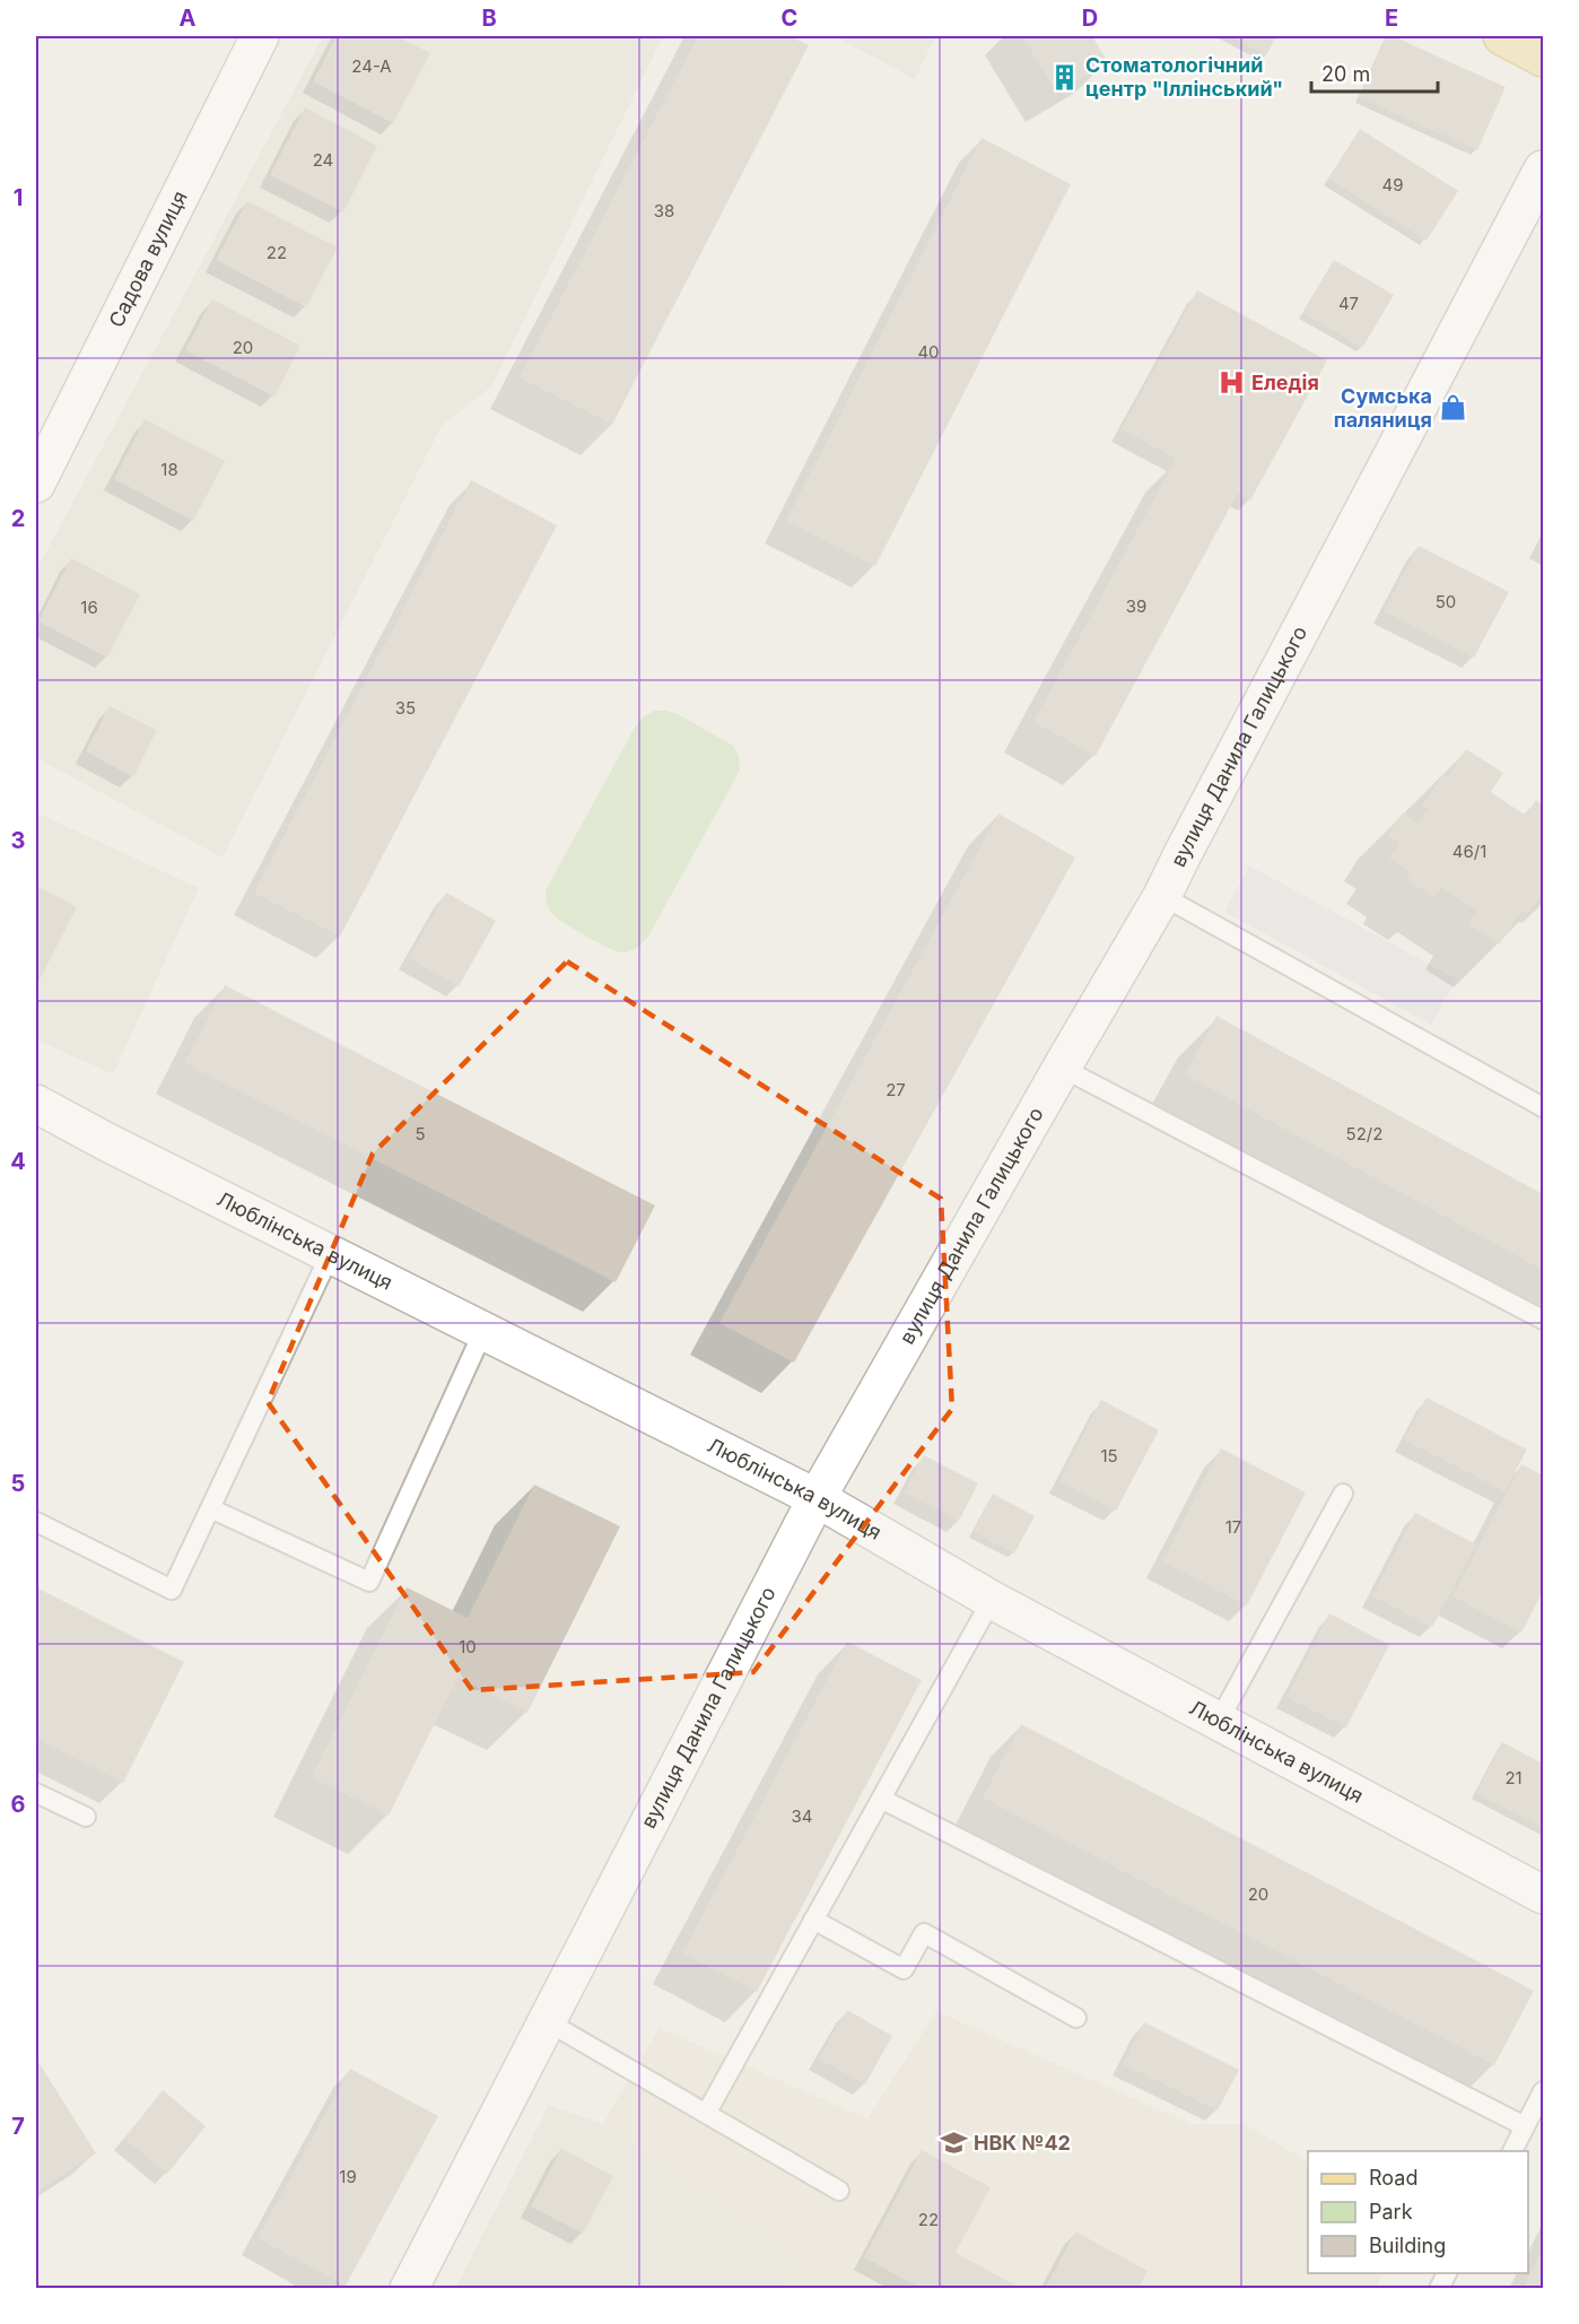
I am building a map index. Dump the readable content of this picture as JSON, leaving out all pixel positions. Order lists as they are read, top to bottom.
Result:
{
  "streets": {
    "street": ["Садова вулиця", "вулиця Данила Галицького", "Люблінська вулиця"]
  },
  "crossings": [
    ["вулиця Данила Галицького", "Люблінська вулиця"]
  ],
  "places": {
    "building": ["Стоматологічний центр \"Іллінський\""],
    "hospital": ["Еледія"],
    "shop": ["Сумська паляниця"],
    "school or university": ["НВК №42"]
  },
  "house_numbers": [
    "24-А",
    "24",
    "49",
    "38",
    "22",
    "47",
    "20",
    "40",
    "18",
    "50",
    "39",
    "16",
    "35",
    "46/1",
    "27",
    "5",
    "52/2",
    "15",
    "17",
    "10",
    "21",
    "34",
    "20",
    "19",
    "22"
  ],
  "legend": ["Road", "Park", "Building"],
  "scale_bar": "20 m",
  "grid": {
    "columns": [
      "A",
      "B",
      "C",
      "D",
      "E"
    ],
    "rows": [
      "1",
      "2",
      "3",
      "4",
      "5",
      "6",
      "7"
    ]
  }
}
